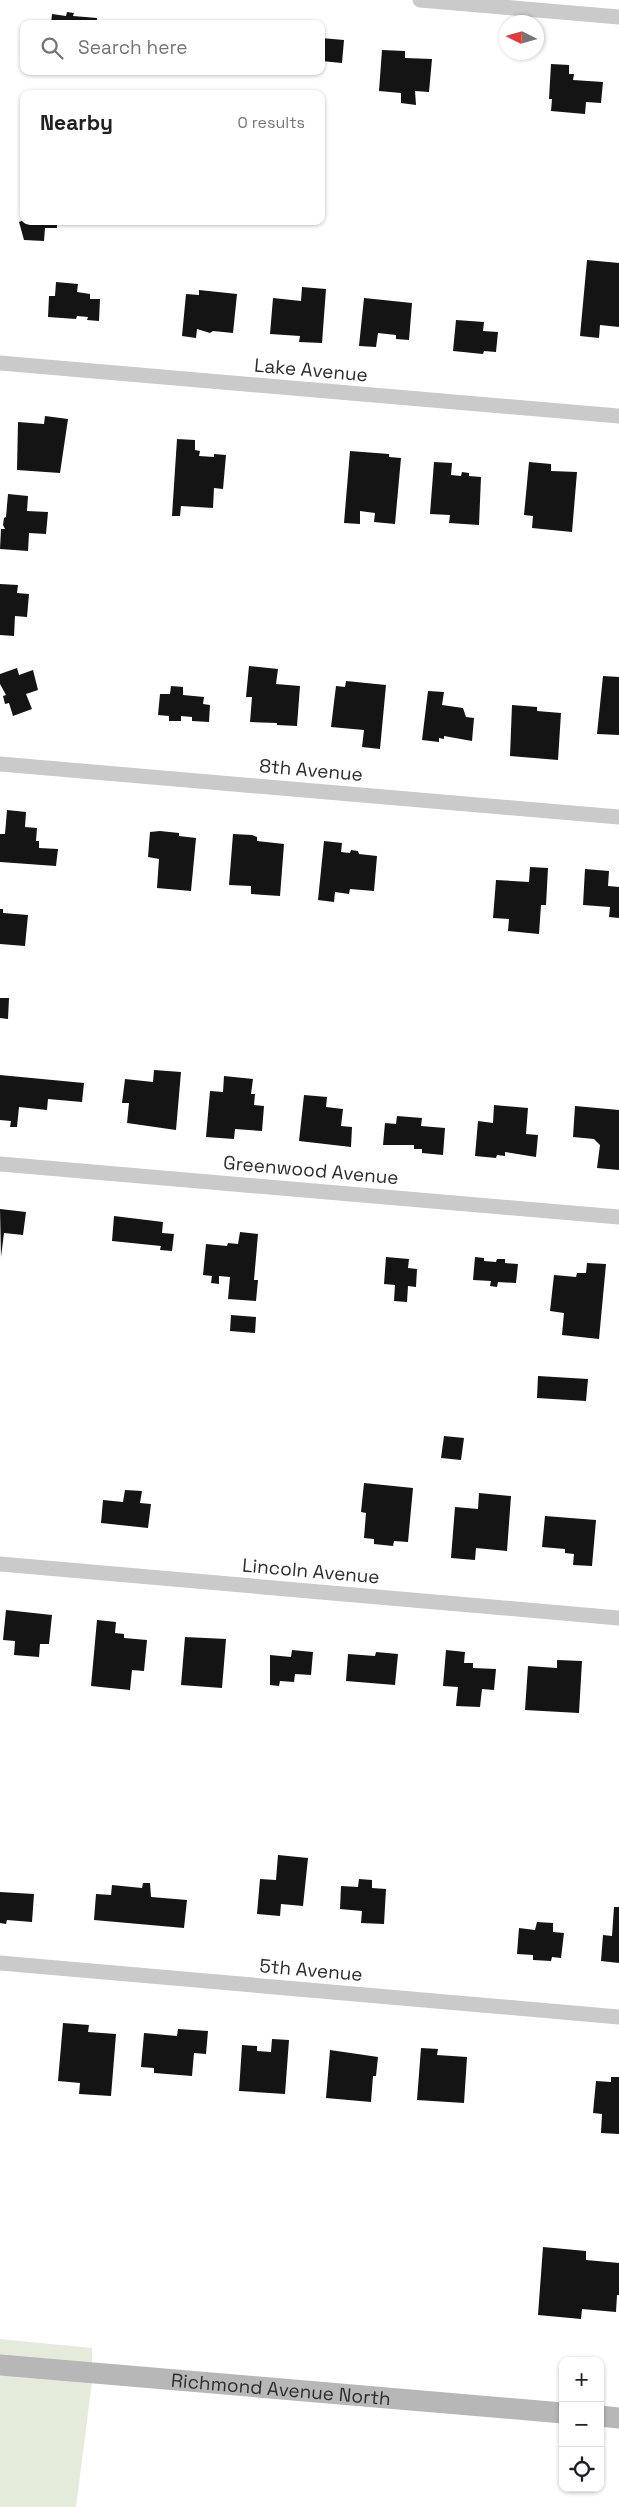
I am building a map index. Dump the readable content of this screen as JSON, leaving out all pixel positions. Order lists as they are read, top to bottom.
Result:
{
  "streets": {
    "street": [
      "Lake Avenue",
      "8th Avenue",
      "Greenwood Avenue",
      "Lincoln Avenue",
      "5th Avenue",
      "Richmond Avenue North"
    ]
  },
  "north": "left",
  "page": {
    "search": "Search here",
    "heading": ["Nearby", "0 results"],
    "map_buttons": ["+", "−"]
  }
}
